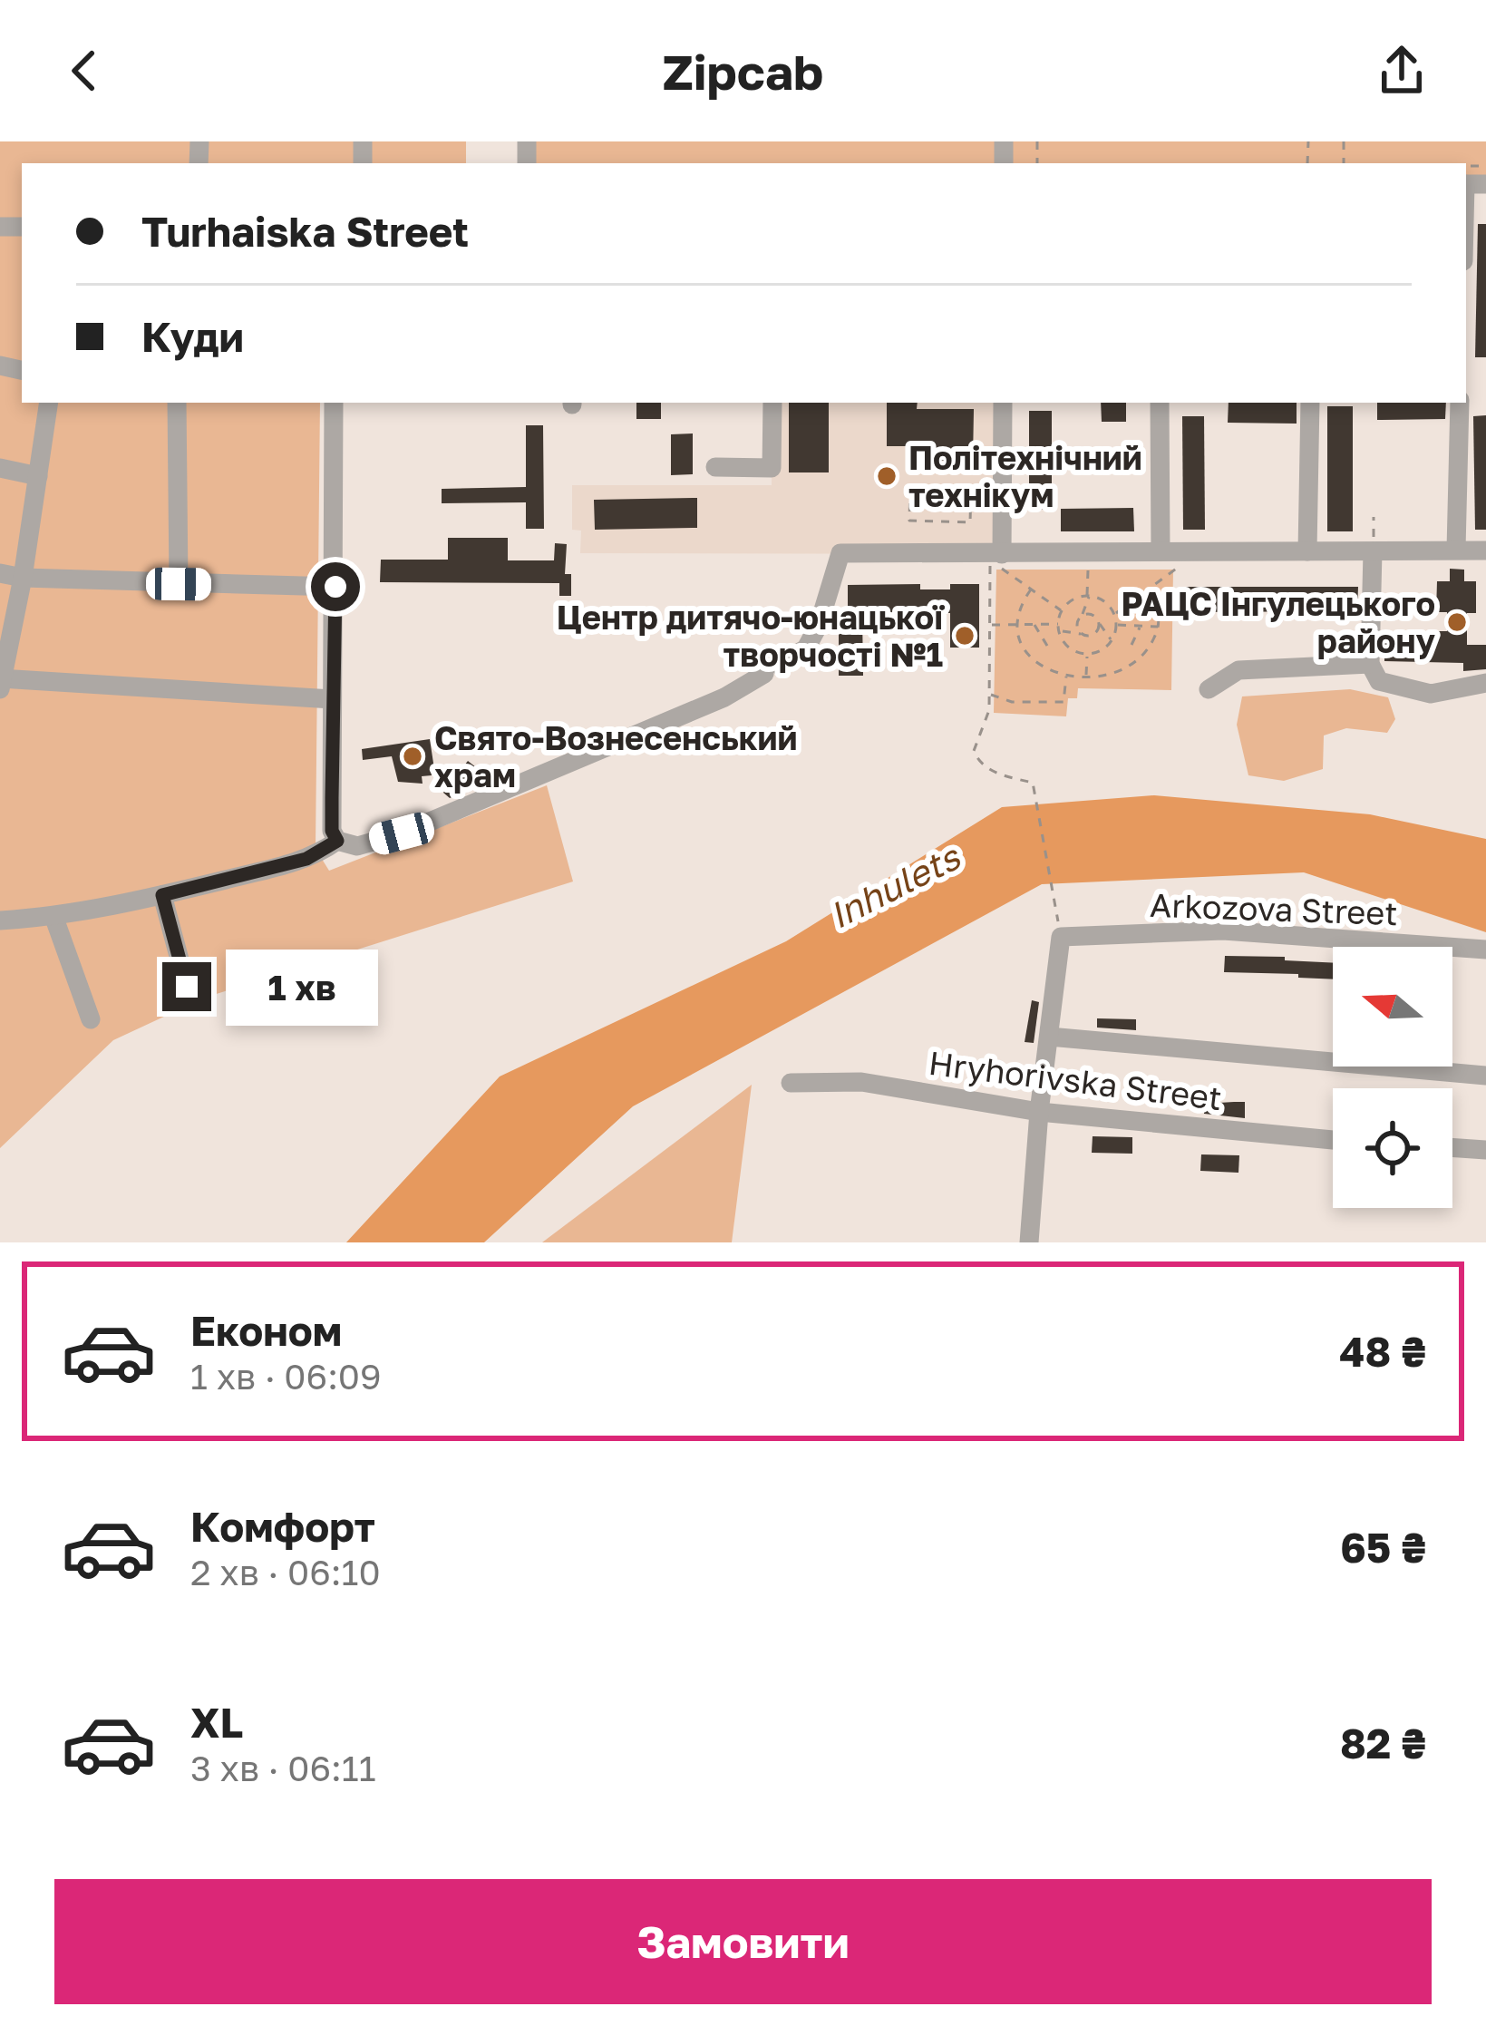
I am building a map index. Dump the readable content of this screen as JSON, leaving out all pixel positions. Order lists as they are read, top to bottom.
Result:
{
  "streets": {
    "street": ["Arkozova Street", "Hryhorivska Street"]
  },
  "water": ["Inhulets"],
  "places": [
    "Політехнічний технікум",
    "РАЦС Інгулецького району",
    "Центр дитячо-юнацької творчості №1",
    "Свято-Вознесенський храм"
  ],
  "north": "left",
  "page": {
    "header": "Zipcab",
    "banner": ["Turhaiska Street", "Куди"],
    "bubble": "1 хв",
    "list": [
      {
        "name": "Економ",
        "note": "1 хв · 06:09",
        "value": "48 ₴"
      },
      {
        "name": "Комфорт",
        "note": "2 хв · 06:10",
        "value": "65 ₴"
      },
      {
        "name": "XL",
        "note": "3 хв · 06:11",
        "value": "82 ₴"
      }
    ],
    "buttons": "Замовити"
  }
}
